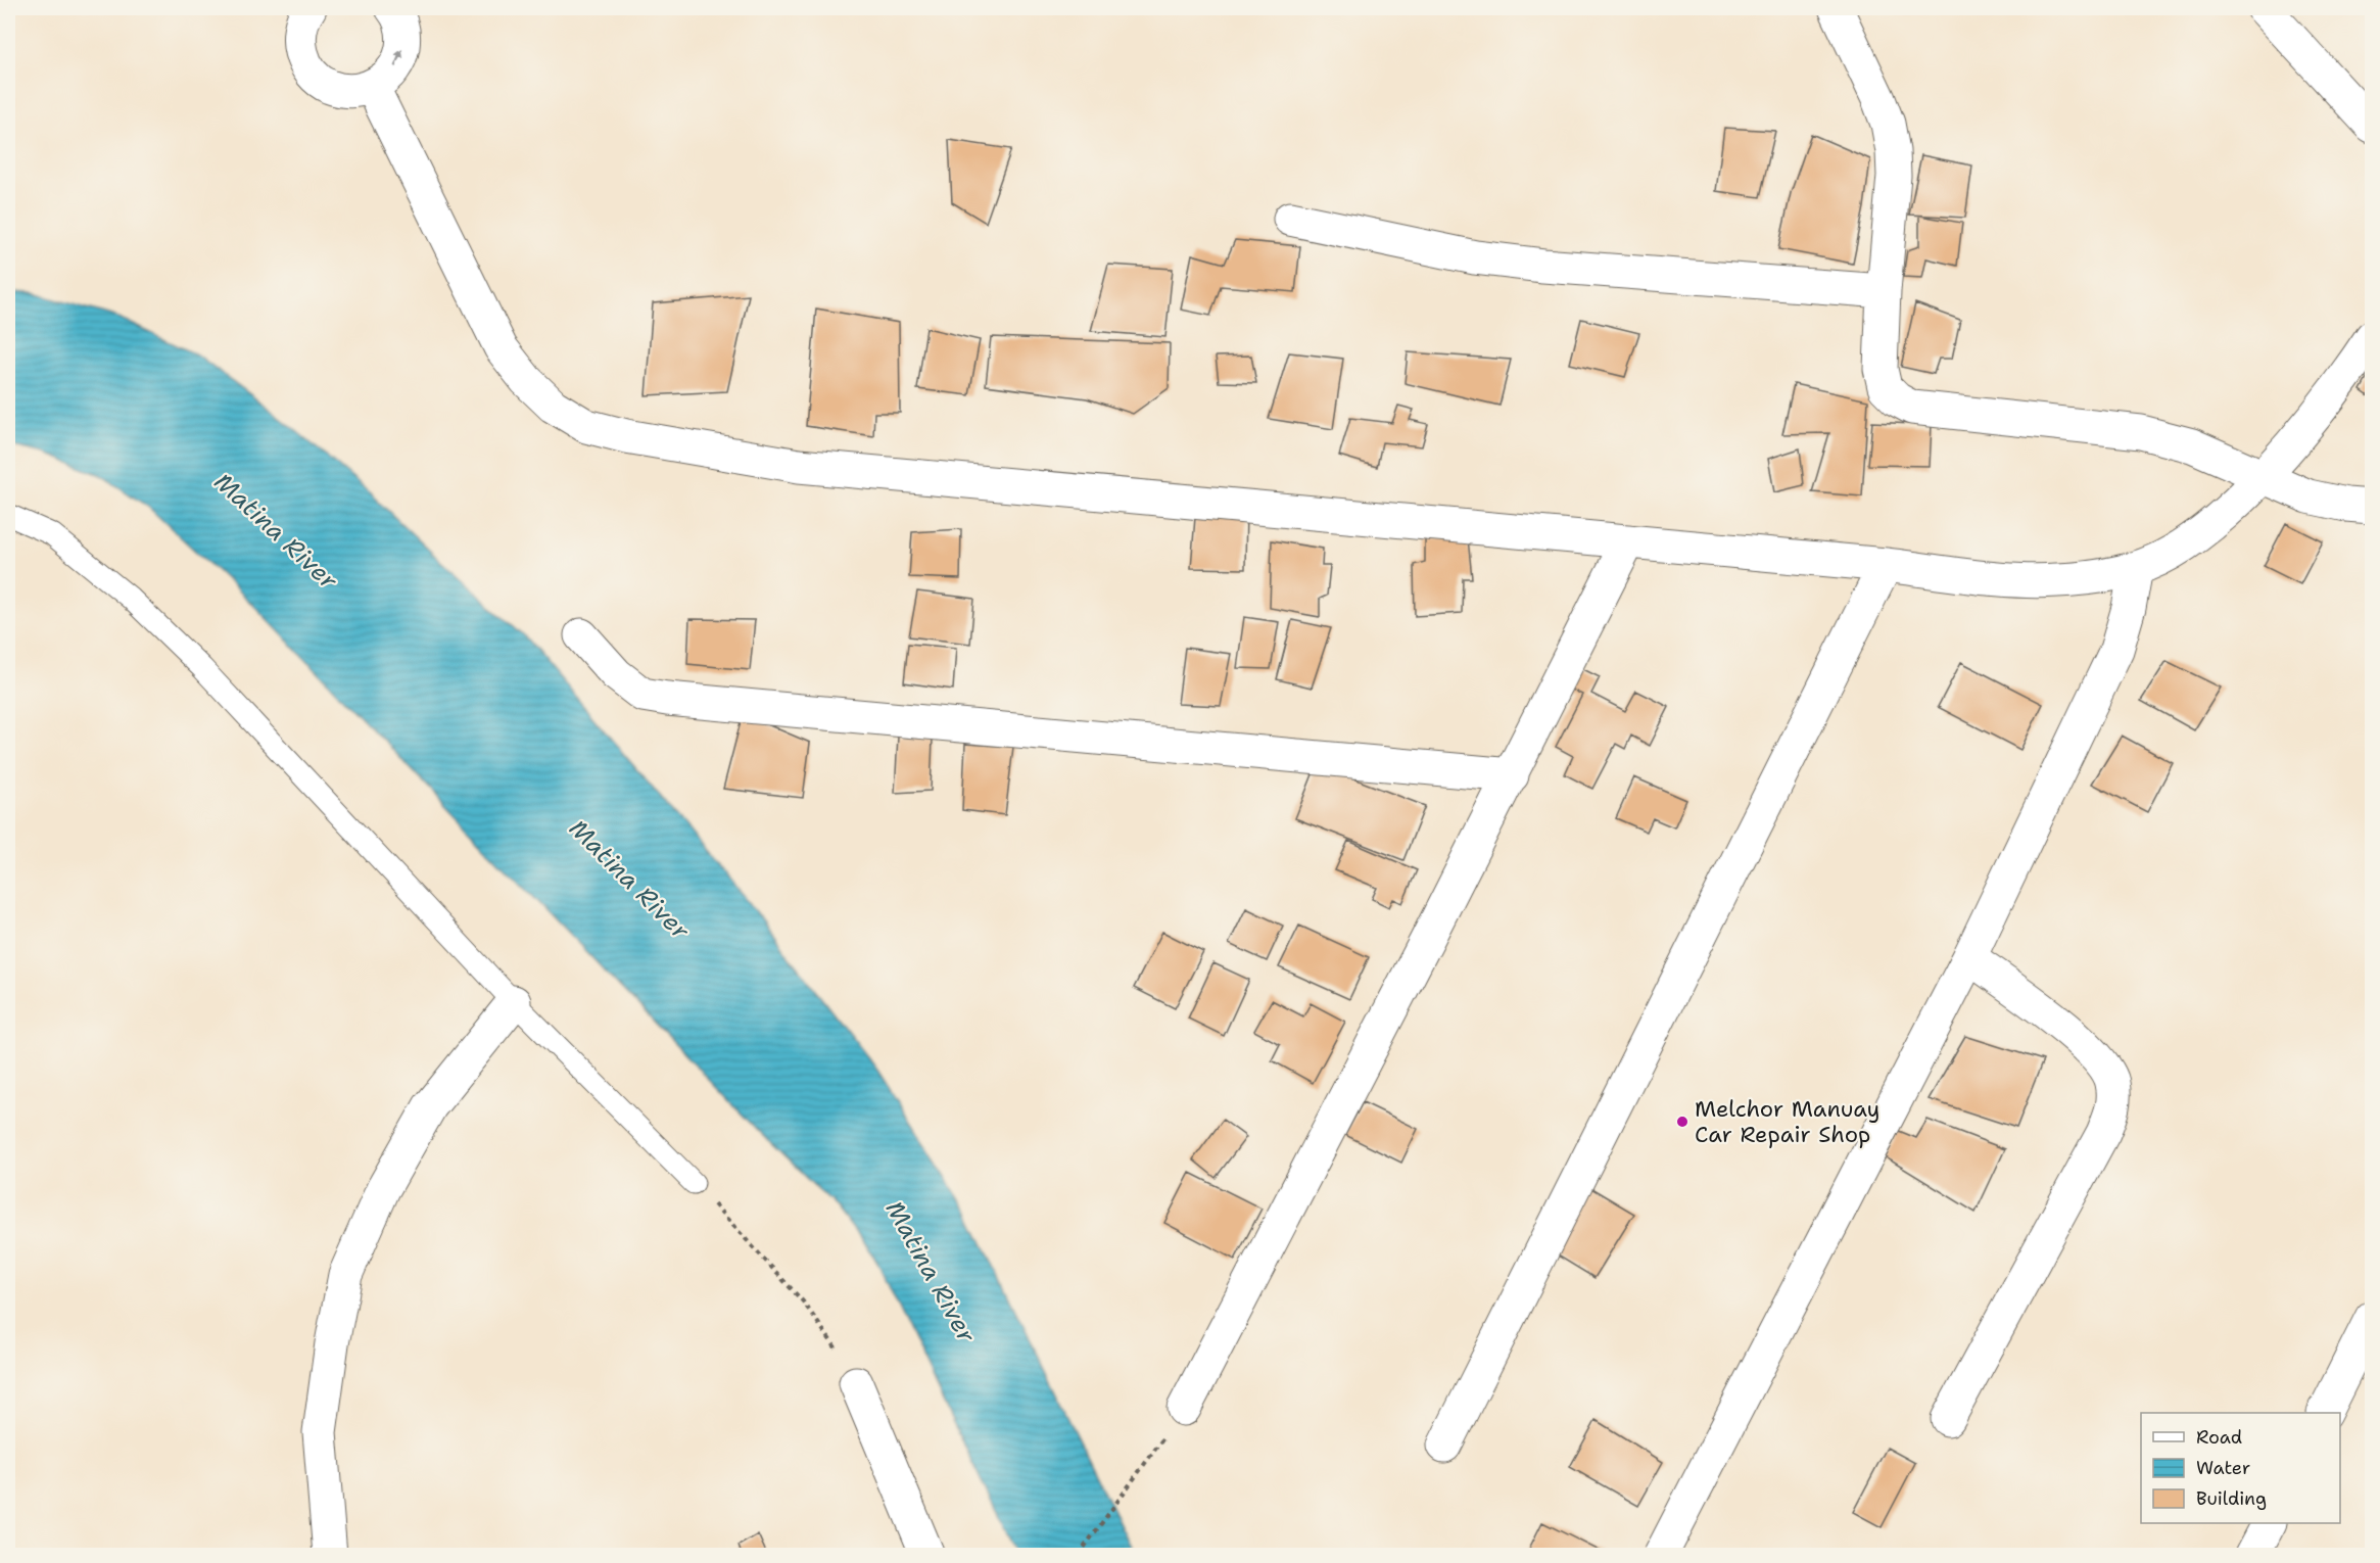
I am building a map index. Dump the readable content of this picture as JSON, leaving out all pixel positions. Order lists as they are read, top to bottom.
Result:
{
  "water": ["Matina River"],
  "places": ["Melchor Manuay Car Repair Shop"],
  "legend": ["Road", "Water", "Building"]
}
